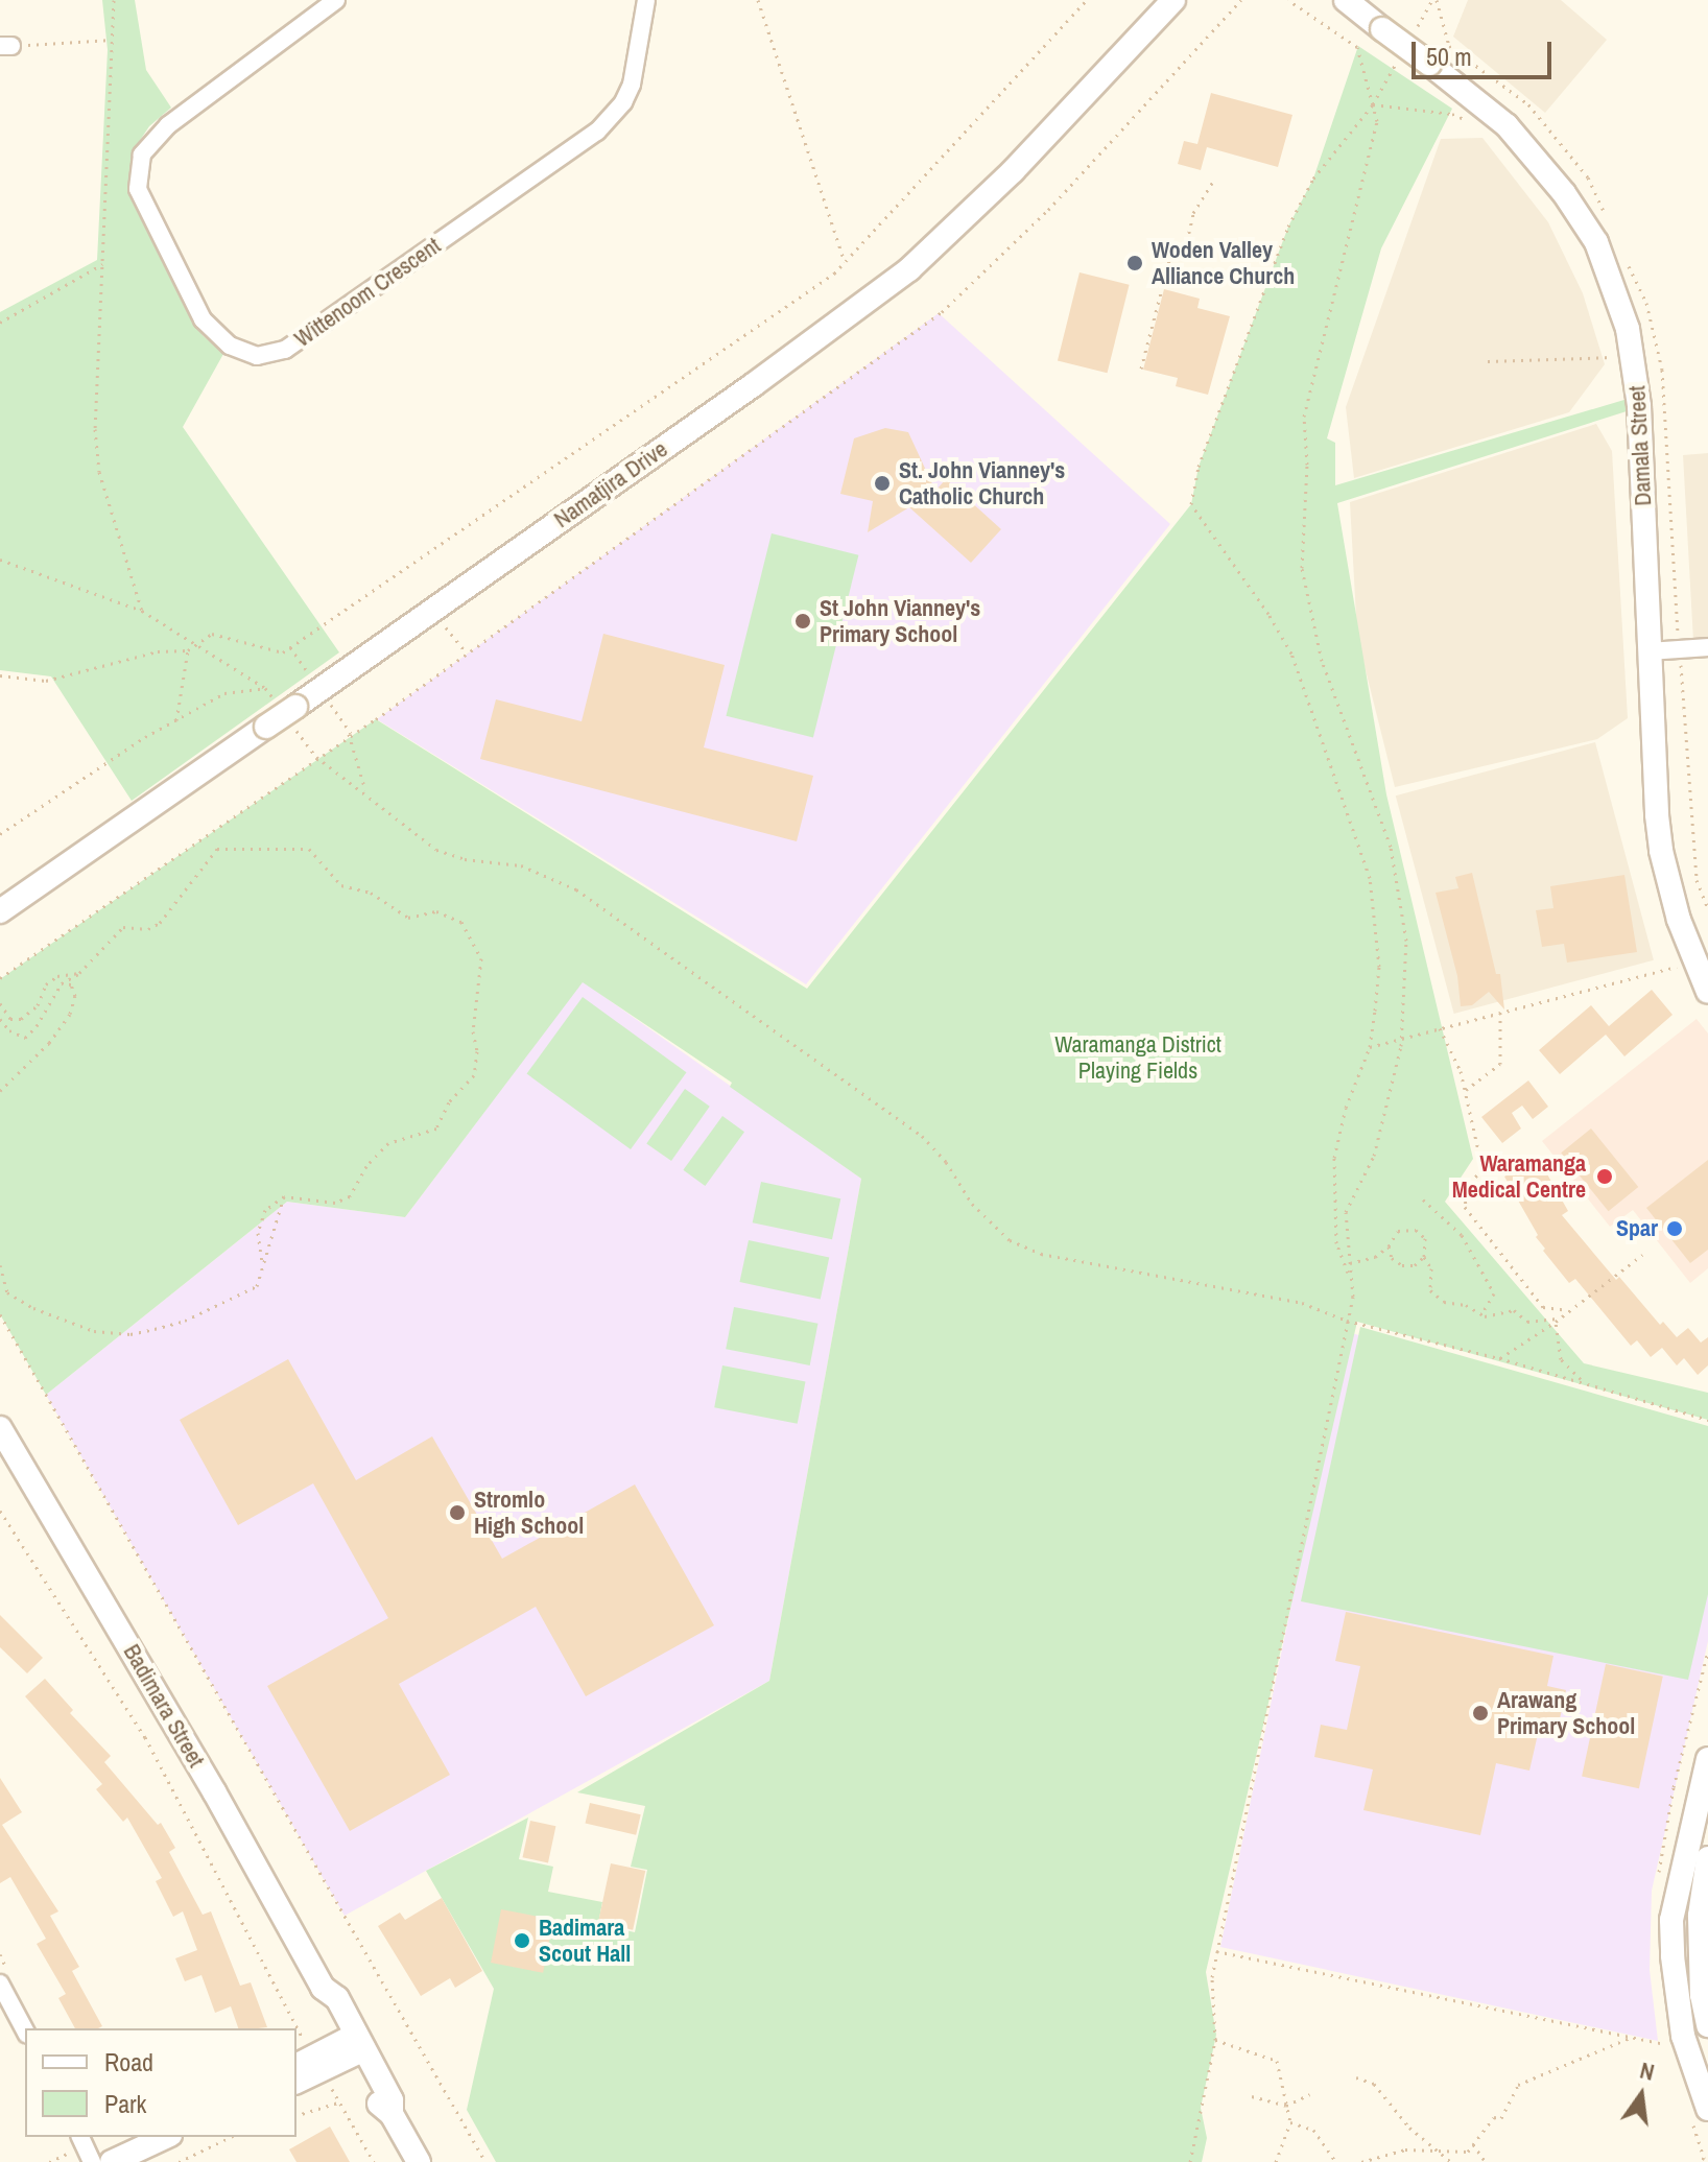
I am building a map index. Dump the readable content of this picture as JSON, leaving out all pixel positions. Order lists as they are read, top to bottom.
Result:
{
  "streets": {
    "main road": ["Damala Street", "Namatjira Drive", "Badimara Street"],
    "street": ["Wittenoom Crescent"]
  },
  "parks": ["Waramanga District Playing Fields"],
  "places": [
    "Woden Valley Alliance Church",
    "St. John Vianney's Catholic Church",
    "St John Vianney's Primary School",
    "Waramanga Medical Centre",
    "Spar",
    "Stromlo High School",
    "Arawang Primary School",
    "Badimara Scout Hall"
  ],
  "legend": ["Road", "Park"],
  "scale_bar": "50 m",
  "north": "top"
}
